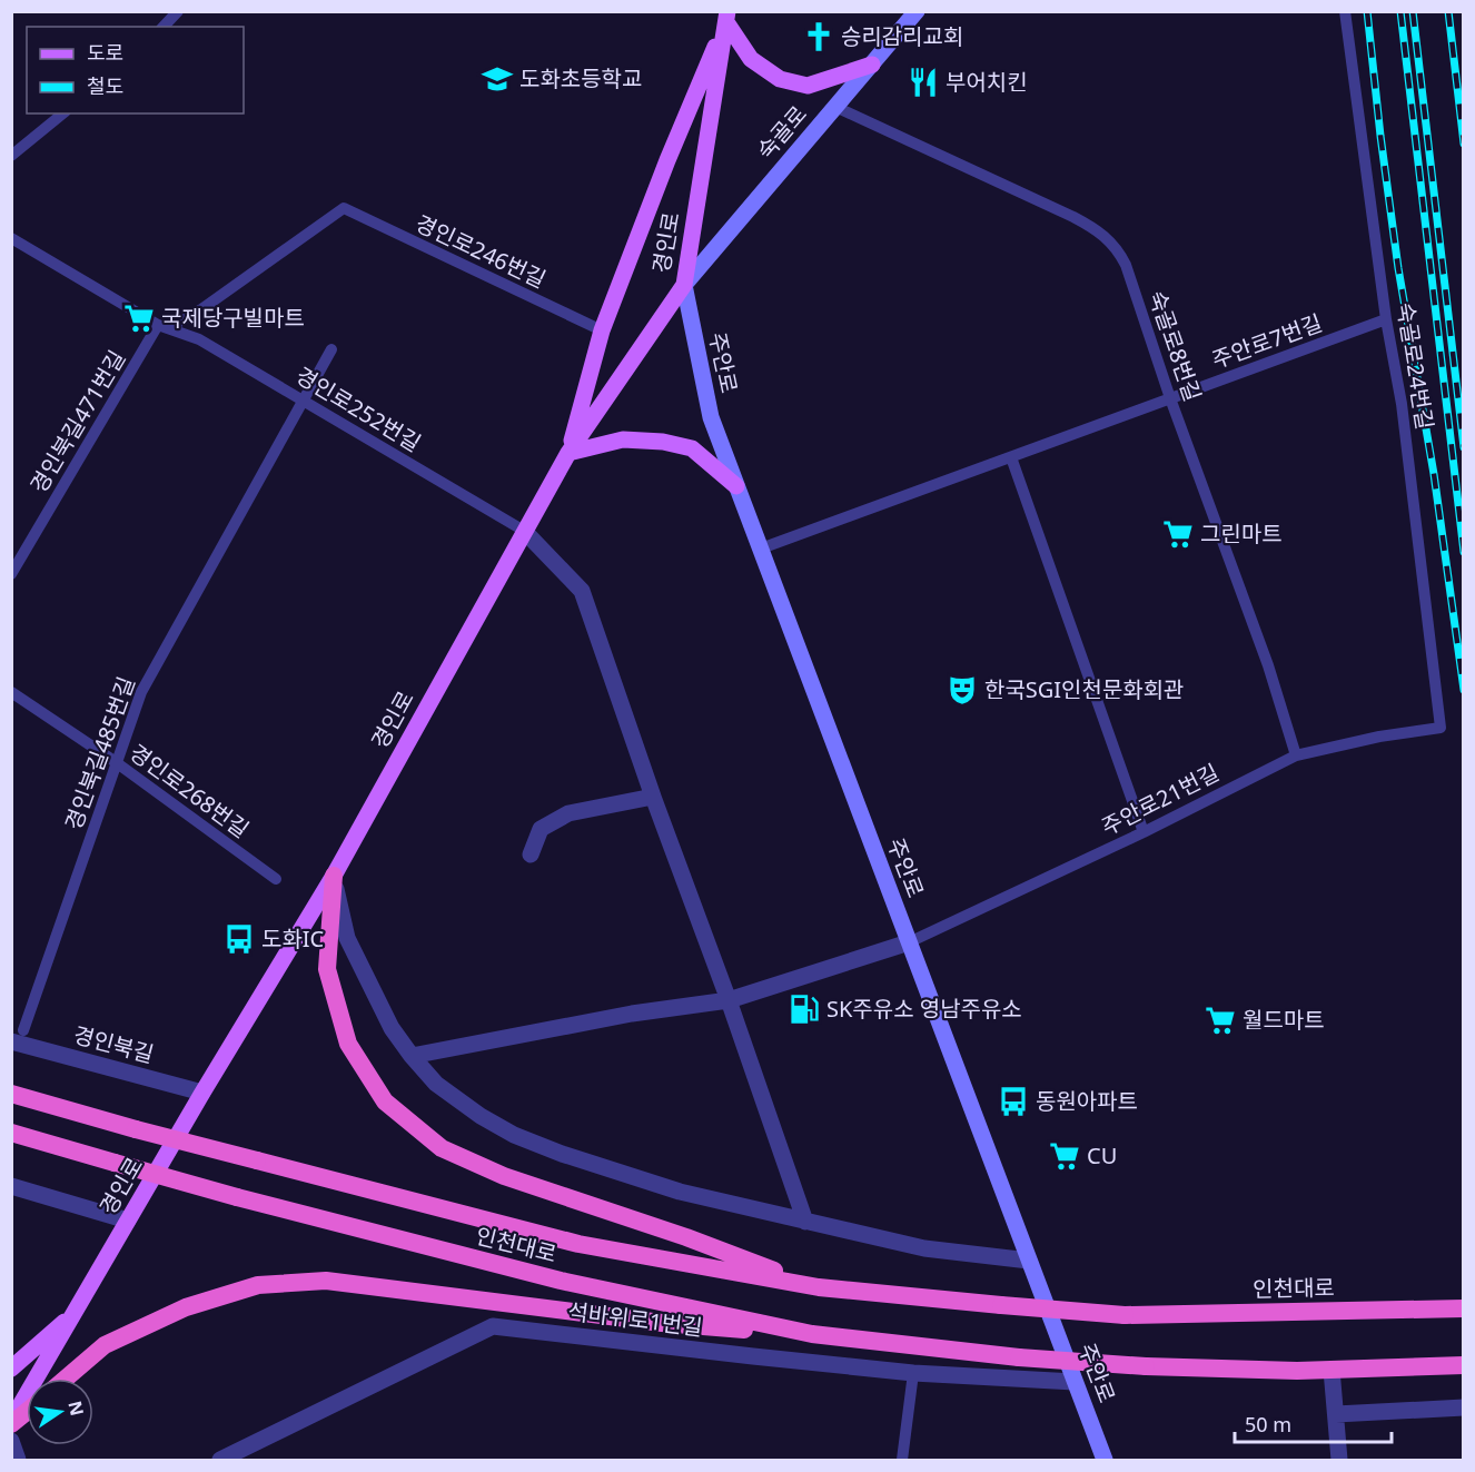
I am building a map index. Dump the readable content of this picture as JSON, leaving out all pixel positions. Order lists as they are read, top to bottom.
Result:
{
  "streets": {
    "highway": ["인천대로"],
    "main road": ["숙골로", "경인로", "주안로"],
    "street": ["경인북길", "석바위로1번길"],
    "lane": [
      "경인로246번길",
      "주안로7번길",
      "숙골로8번길",
      "숙골로24번길",
      "경인로252번길",
      "경인북길471번길",
      "경인북길485번길",
      "경인로268번길",
      "주안로21번길"
    ]
  },
  "crossings": [
    ["숙골로", "경인로"],
    ["숙골로", "숙골로8번길"],
    ["숙골로", "주안로"],
    ["경인로", "주안로"],
    ["경인로", "경인로252번길"],
    ["경인로", "경인북길"],
    ["경인로246번길", "경인로252번길"],
    ["경인로246번길", "경인북길471번길"],
    ["주안로7번길", "숙골로8번길"],
    ["주안로7번길", "주안로"],
    ["주안로7번길", "숙골로24번길"],
    ["숙골로8번길", "주안로21번길"],
    ["주안로", "주안로21번길"],
    ["주안로", "석바위로1번길"],
    ["숙골로24번길", "주안로21번길"],
    ["경인로252번길", "경인북길471번길"],
    ["경인로252번길", "경인북길485번길"],
    ["경인북길485번길", "경인로268번길"],
    ["경인북길485번길", "경인북길"]
  ],
  "places": {
    "church": ["승리감리교회"],
    "school or university": ["도화초등학교"],
    "restaurant": ["부어치킨"],
    "supermarket": [
      "국제당구빌마트",
      "그린마트",
      "월드마트",
      "CU"
    ],
    "theatre": ["한국SGI인천문화회관"],
    "bus stop": ["도화IC", "동원아파트"],
    "fuel station": ["SK주유소 영남주유소"]
  },
  "legend": ["도로", "철도"],
  "scale_bar": "50 m",
  "north": "right"
}
